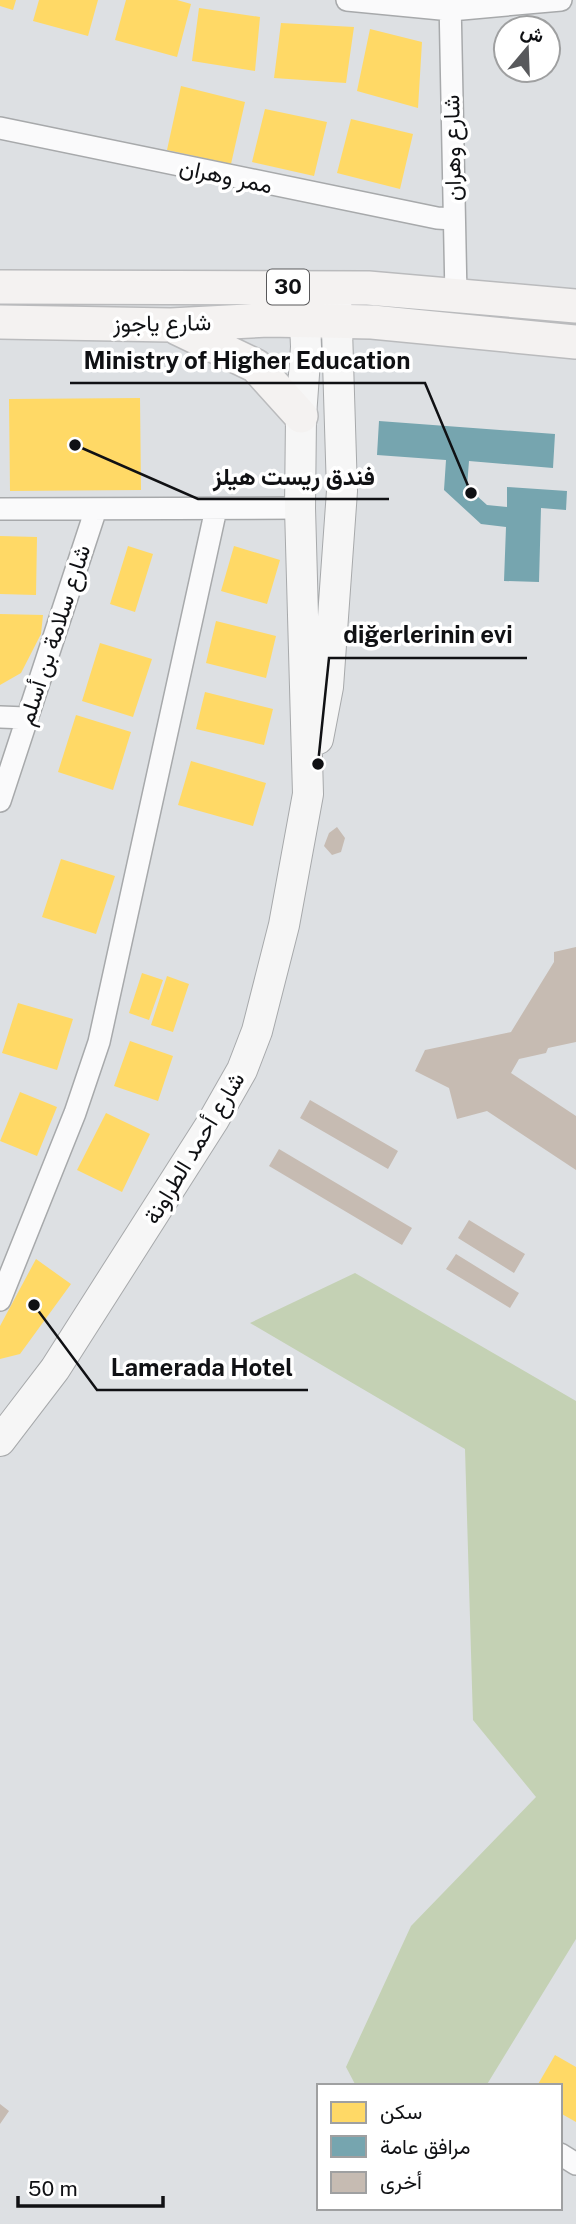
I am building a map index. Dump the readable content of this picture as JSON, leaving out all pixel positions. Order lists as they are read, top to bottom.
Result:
{
  "streets": {
    "main road": ["30", "شارع ياجوز"],
    "street": [
      "شارع وهران",
      "ممر وهران",
      "شارع سلامة بن أسلم",
      "شارع أحمد الطراونة"
    ]
  },
  "crossings": [
    ["شارع وهران", "ممر وهران"],
    ["شارع وهران", "شارع ياجوز"],
    ["شارع ياجوز", "شارع أحمد الطراونة"]
  ],
  "places": [
    "فندق ريست هيلز",
    "Ministry of Higher Education",
    "diğerlerinin evi",
    "Lamerada Hotel"
  ],
  "legend": ["سكن", "مرافق عامة", "أخرى"],
  "scale_bar": "50 m",
  "north": "top"
}
